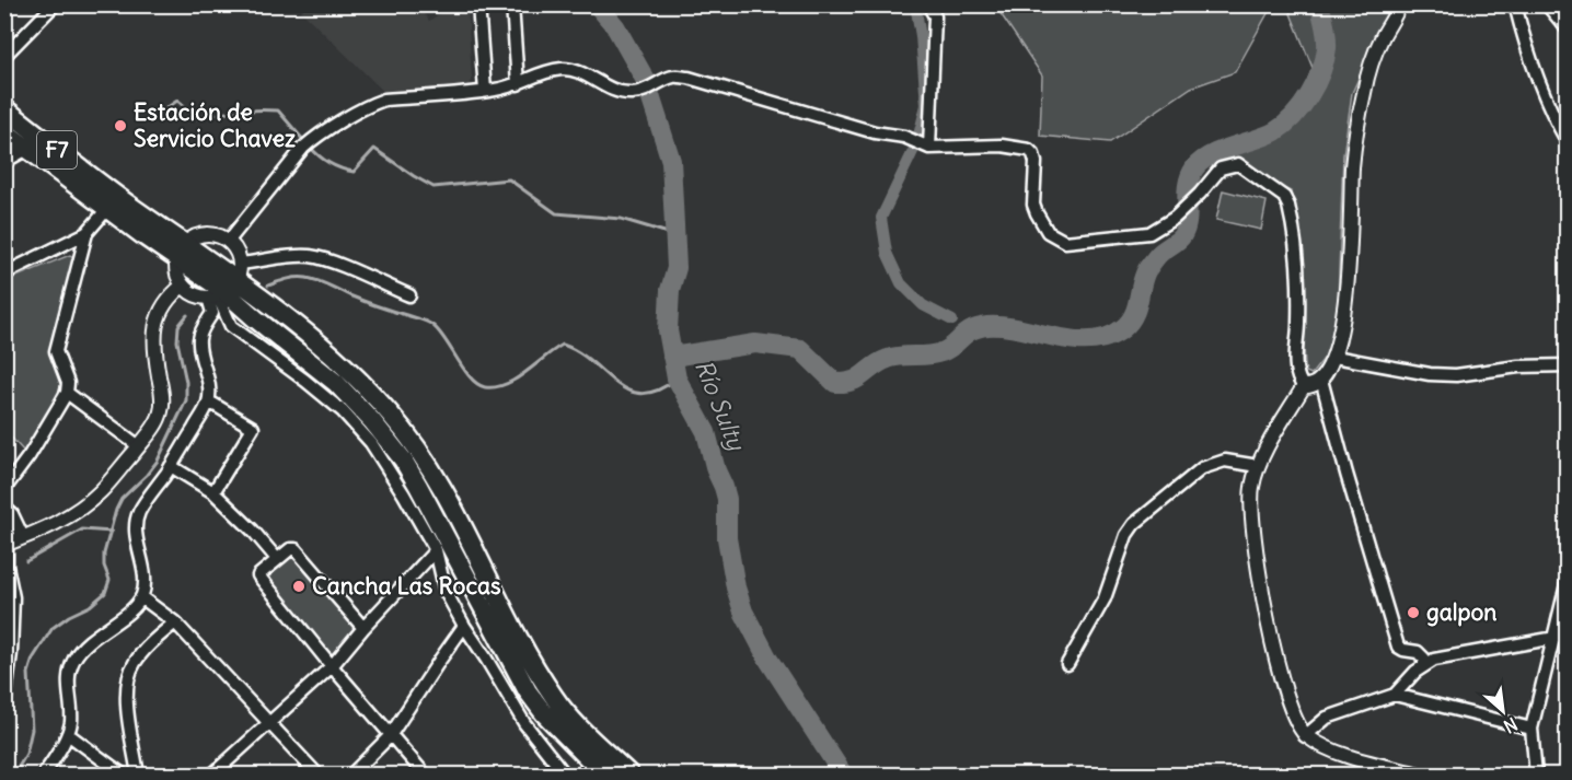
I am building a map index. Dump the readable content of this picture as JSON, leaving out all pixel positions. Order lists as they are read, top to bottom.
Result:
{
  "streets": {
    "highway": ["F7"]
  },
  "water": ["Río Sulty"],
  "places": ["Estación de Servicio Chavez", "Cancha Las Rocas", "galpon"],
  "north": "bottom right"
}
